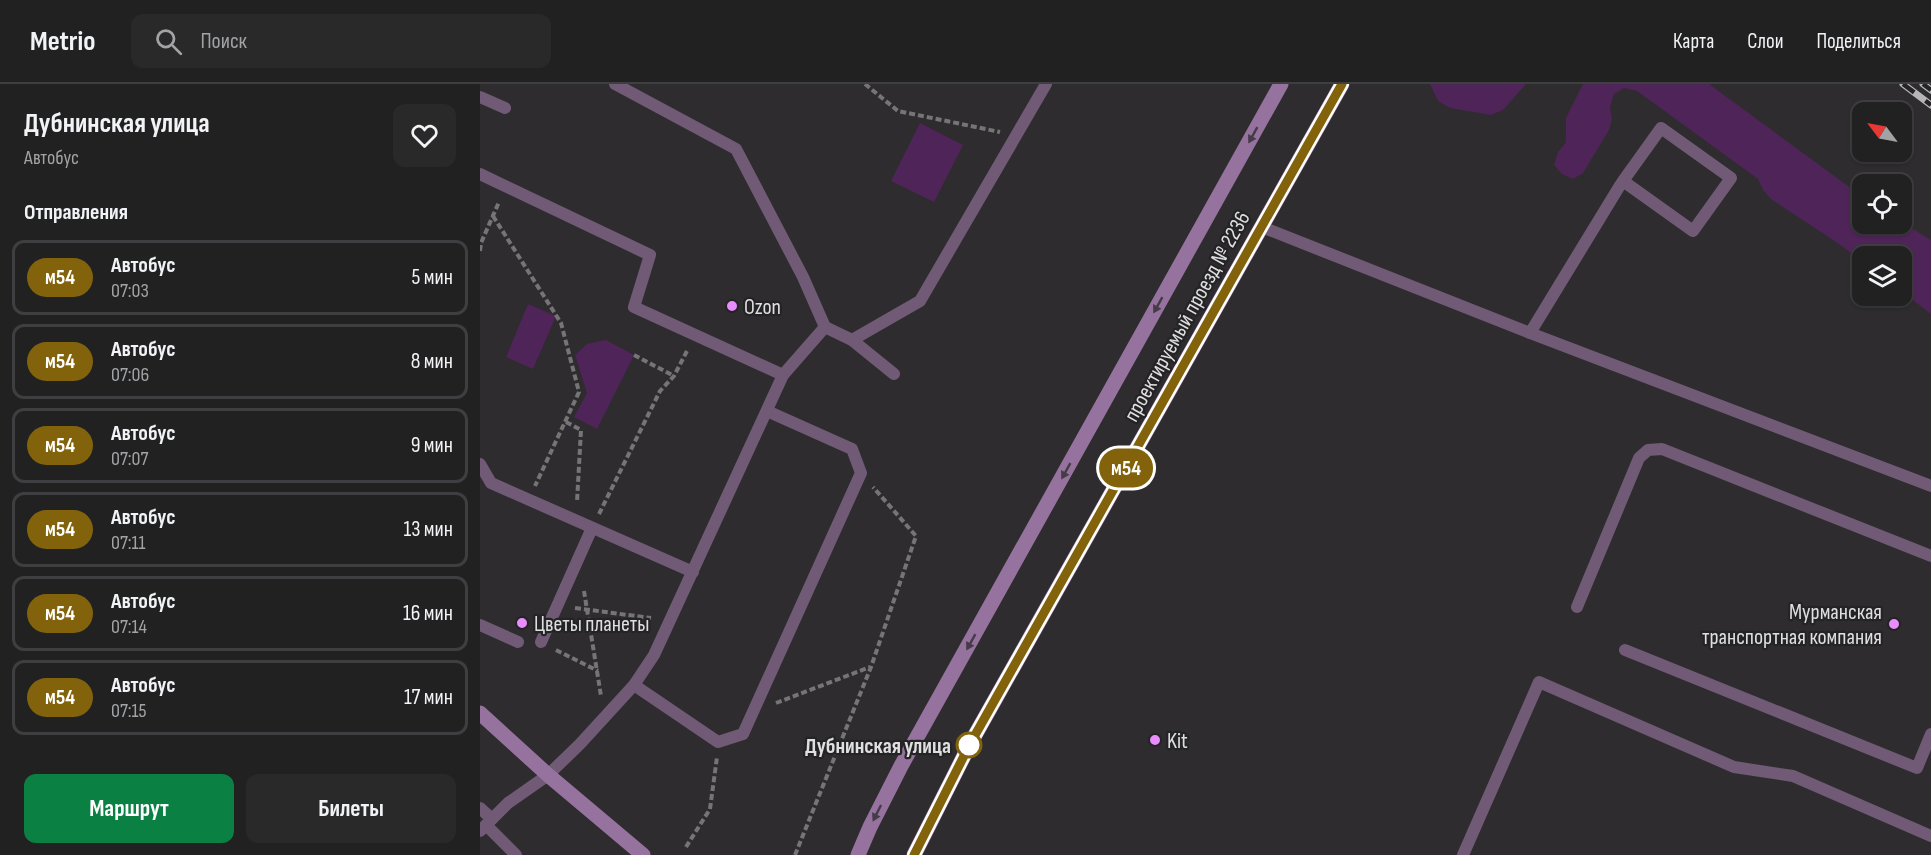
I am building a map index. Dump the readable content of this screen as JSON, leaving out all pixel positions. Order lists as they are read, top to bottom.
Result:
{
  "streets": {
    "main road": ["проектируемый проезд № 2236"]
  },
  "places": [
    "Ozon",
    "Цветы планеты",
    "Мурманская транспортная компания",
    "Kit",
    "Дубнинская улица"
  ],
  "lines": ["bus line м54"],
  "north": "top left",
  "page": {
    "header": "Metrio",
    "search": "Поиск",
    "nav": ["Карта", "Слои", "Поделиться"],
    "heading": [
      ["Дубнинская улица", "Автобус"],
      "Отправления"
    ],
    "on_map": "м54",
    "list": [
      {
        "mark": "м54",
        "name": "Автобус",
        "note": "07:03",
        "value": "5 мин"
      },
      {
        "mark": "м54",
        "name": "Автобус",
        "note": "07:06",
        "value": "8 мин"
      },
      {
        "mark": "м54",
        "name": "Автобус",
        "note": "07:07",
        "value": "9 мин"
      },
      {
        "mark": "м54",
        "name": "Автобус",
        "note": "07:11",
        "value": "13 мин"
      },
      {
        "mark": "м54",
        "name": "Автобус",
        "note": "07:14",
        "value": "16 мин"
      },
      {
        "mark": "м54",
        "name": "Автобус",
        "note": "07:15",
        "value": "17 мин"
      }
    ],
    "buttons": ["Маршрут", "Билеты"]
  }
}
